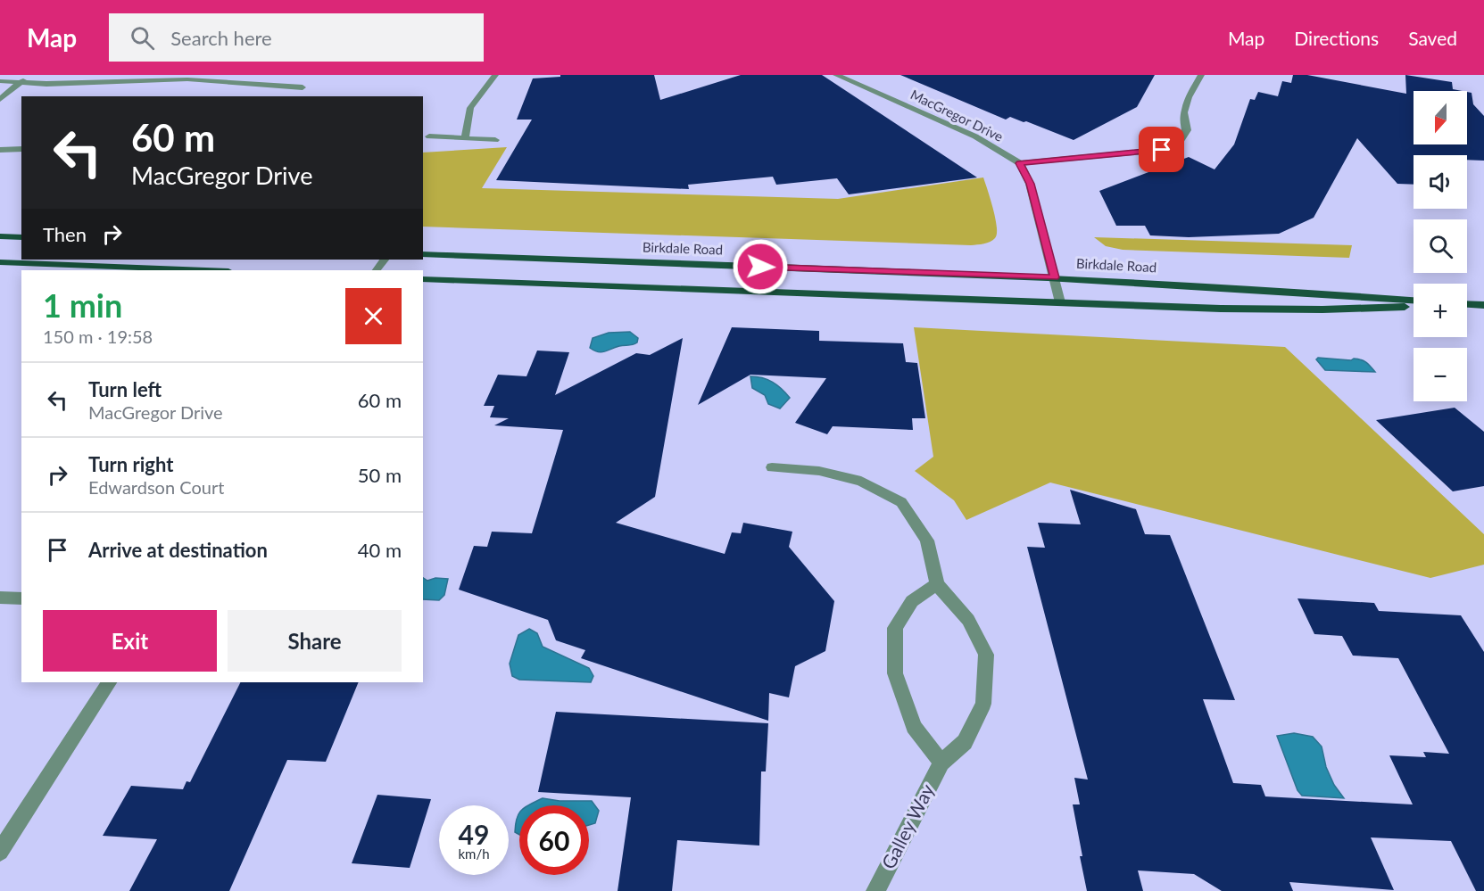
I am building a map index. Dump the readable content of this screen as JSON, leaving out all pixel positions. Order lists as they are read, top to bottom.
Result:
{
  "streets": {
    "main road": ["Birkdale Road"],
    "street": ["MacGregor Drive", "Galley Way"]
  },
  "north": "bottom",
  "page": {
    "header": "Map",
    "search": "Search here",
    "nav": ["Map", "Directions", "Saved"],
    "map_buttons": ["+", "−"],
    "turn": ["60 m", "MacGregor Drive"],
    "then": "Then",
    "heading": ["1 min", "150 m · 19:58"],
    "list": [
      {
        "name": "Turn left",
        "note": "MacGregor Drive",
        "value": "60 m"
      },
      {
        "name": "Turn right",
        "note": "Edwardson Court",
        "value": "50 m"
      },
      {
        "name": "Arrive at destination",
        "value": "40 m"
      }
    ],
    "buttons": ["Exit", "Share"],
    "speed": "49 km/h",
    "limit": "60"
  }
}
